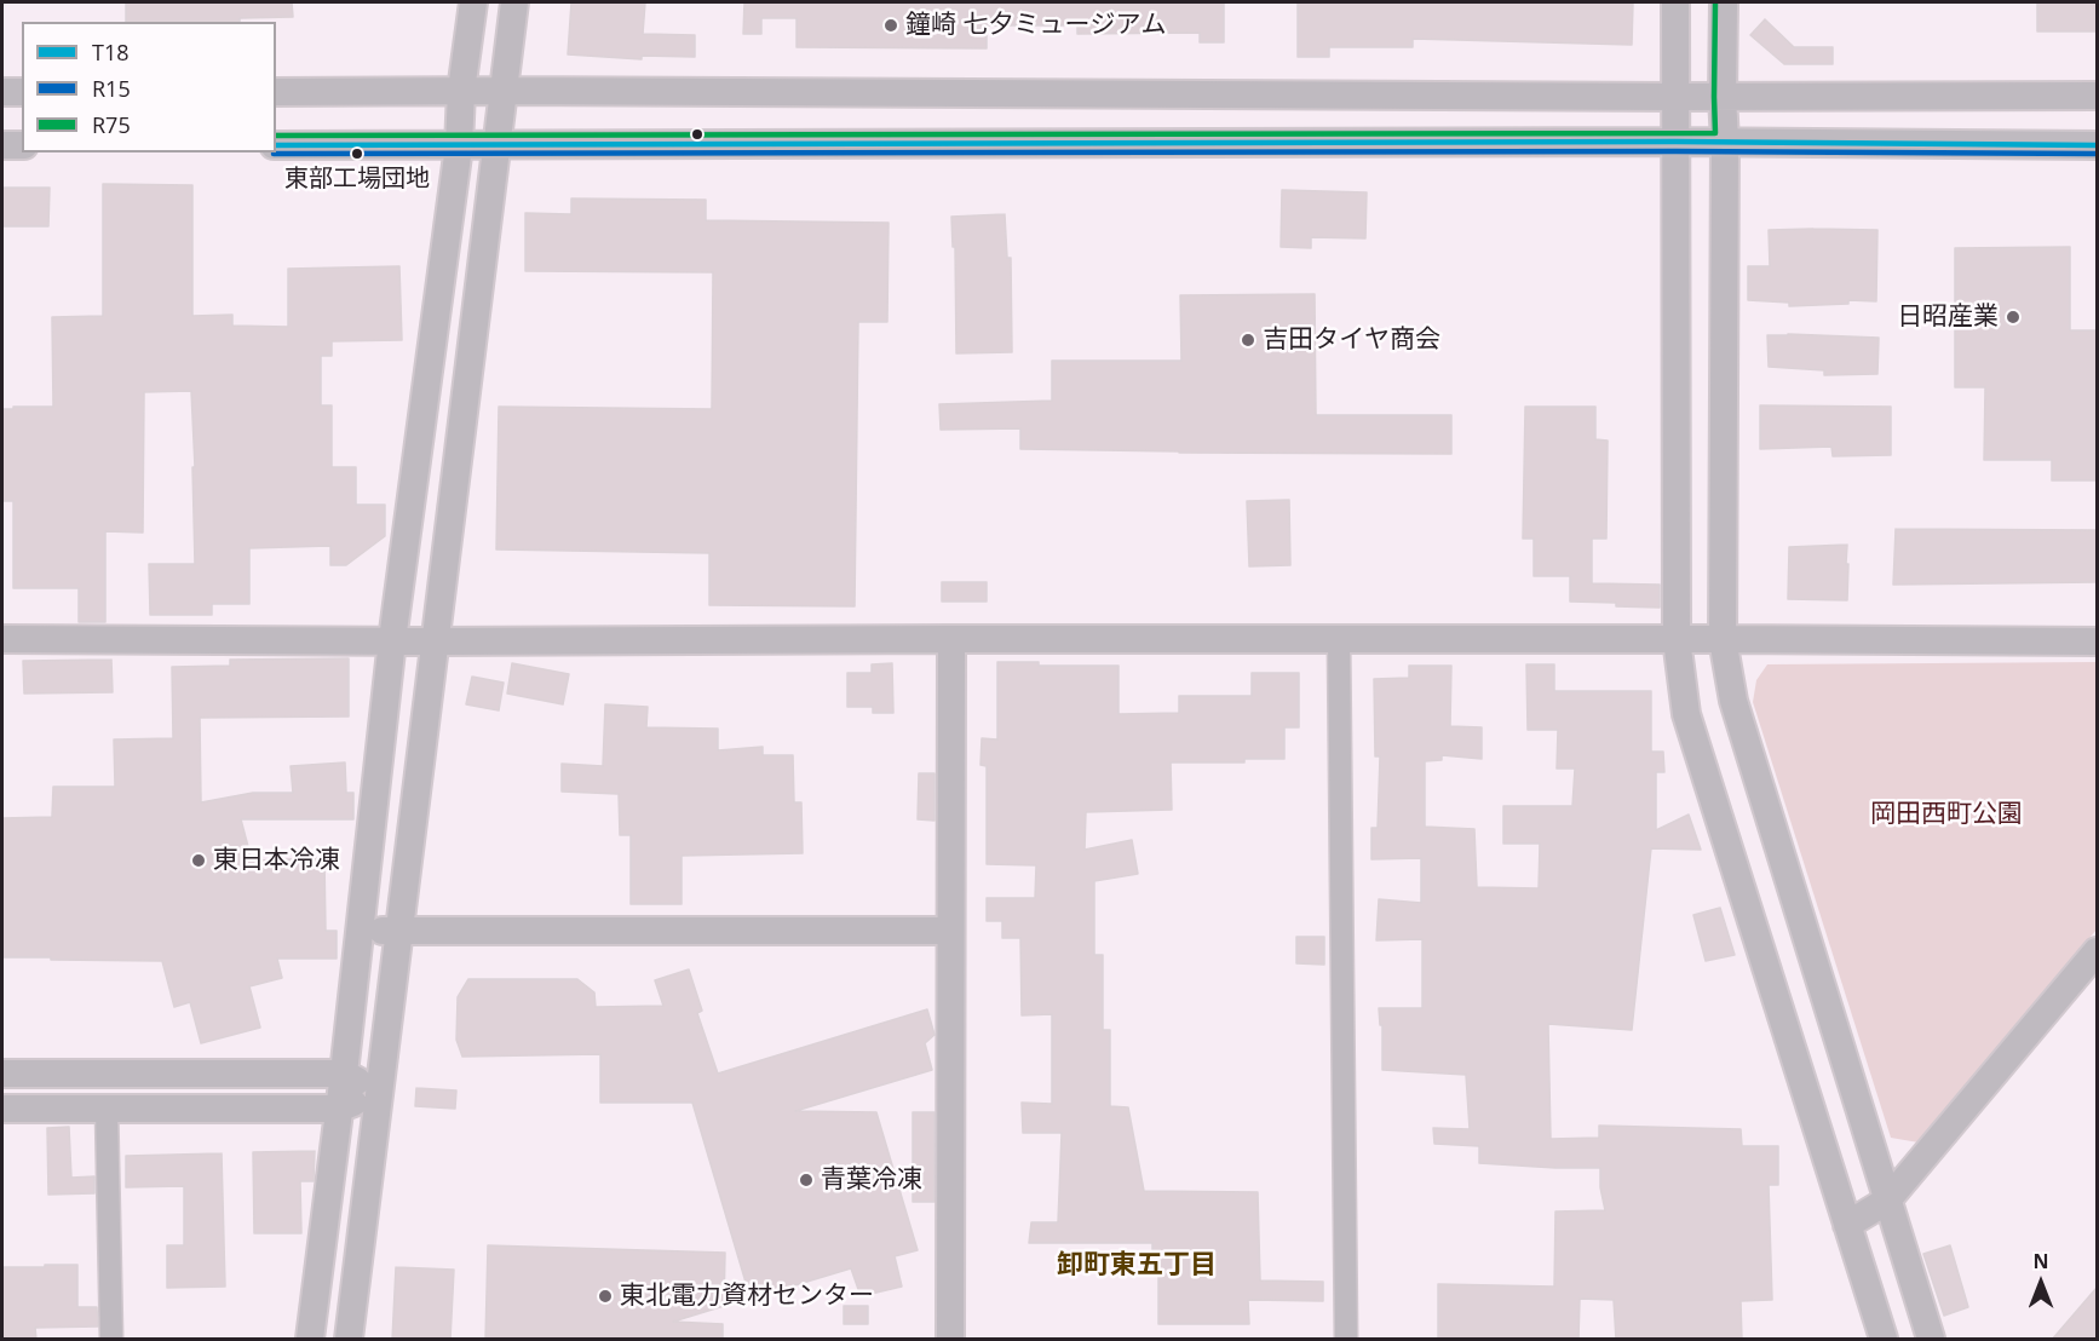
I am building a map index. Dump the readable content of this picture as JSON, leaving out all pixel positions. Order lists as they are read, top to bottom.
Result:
{
  "districts": ["卸町東五丁目"],
  "parks": ["岡田西町公園"],
  "places": [
    "鐘崎 七夕ミュージアム",
    "東部工場団地",
    "日昭産業",
    "吉田タイヤ商会",
    "東日本冷凍",
    "青葉冷凍",
    "東北電力資材センター"
  ],
  "lines": ["transit line R75", "transit line T18", "transit line R15"],
  "legend": ["T18", "R15", "R75"],
  "north": "top"
}
